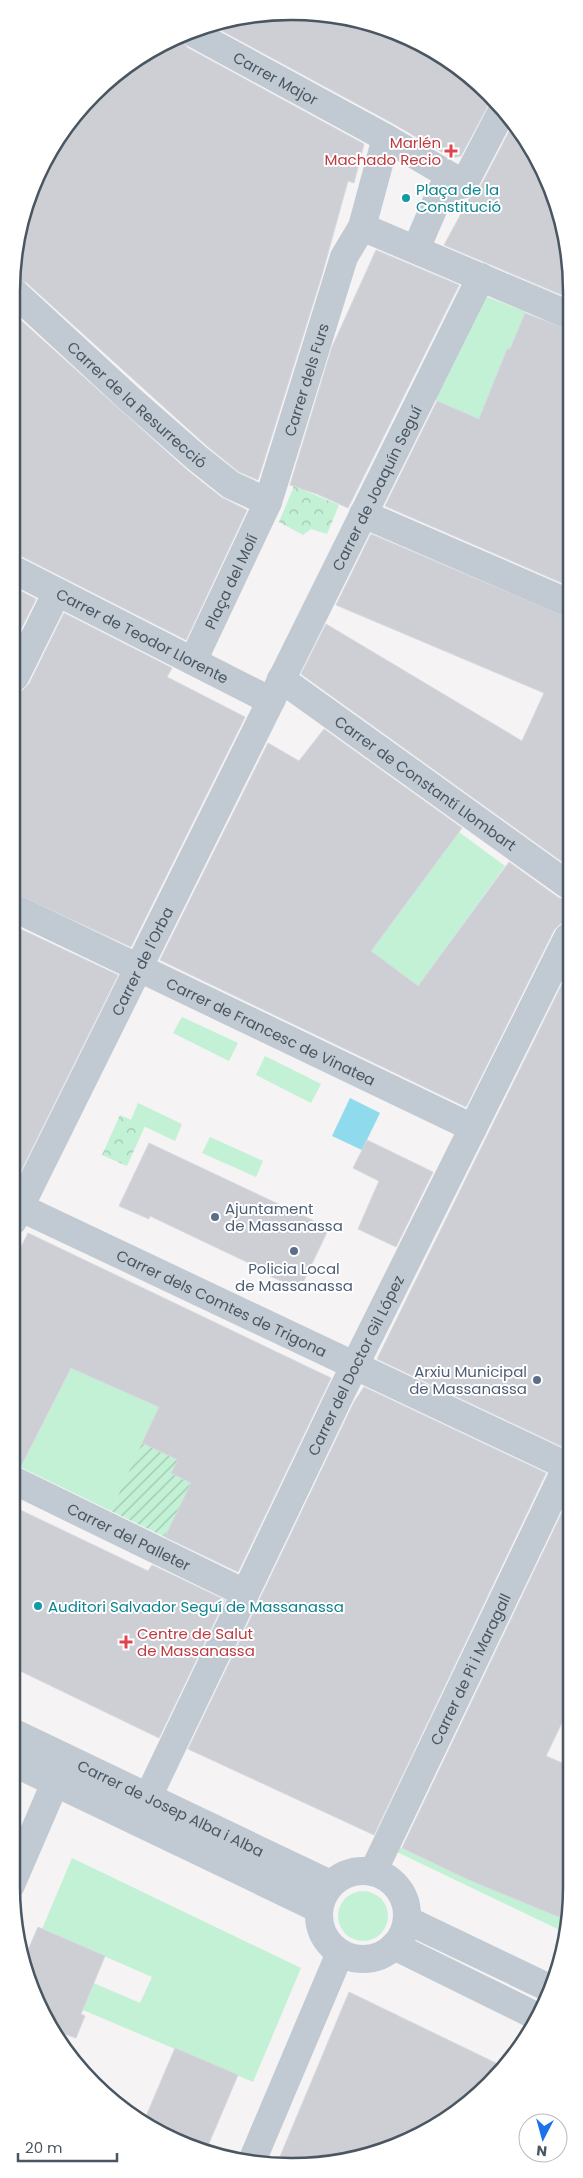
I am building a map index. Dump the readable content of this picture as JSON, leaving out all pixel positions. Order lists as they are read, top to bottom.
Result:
{
  "streets": {
    "street": [
      "Carrer Major",
      "Carrer dels Furs",
      "Carrer de la Resurrecció",
      "Carrer de Joaquín Seguí",
      "Plaça del Molí",
      "Carrer de Teodor Llorente",
      "Carrer de Constantí Llombart",
      "Carrer de l'Orba",
      "Carrer de Francesc de Vinatea",
      "Carrer dels Comtes de Trigona",
      "Carrer del Doctor Gil López",
      "Carrer del Palleter",
      "Carrer de Pi i Maragall",
      "Carrer de Josep Alba i Alba"
    ]
  },
  "crossings": [
    ["Carrer dels Furs", "Carrer de la Resurrecció"],
    ["Carrer dels Furs", "Plaça del Molí"],
    ["Carrer de la Resurrecció", "Plaça del Molí"],
    ["Carrer de Joaquín Seguí", "Carrer de Teodor Llorente"],
    ["Carrer de Joaquín Seguí", "Carrer de Constantí Llombart"],
    ["Carrer de Joaquín Seguí", "Carrer de l'Orba"],
    ["Plaça del Molí", "Carrer de Teodor Llorente"],
    ["Carrer de Teodor Llorente", "Carrer de Constantí Llombart"],
    ["Carrer de Teodor Llorente", "Carrer de l'Orba"],
    ["Carrer de Constantí Llombart", "Carrer de l'Orba"],
    ["Carrer de l'Orba", "Carrer de Francesc de Vinatea"],
    ["Carrer de Francesc de Vinatea", "Carrer del Doctor Gil López"],
    ["Carrer dels Comtes de Trigona", "Carrer del Doctor Gil López"],
    ["Carrer del Doctor Gil López", "Carrer del Palleter"],
    ["Carrer del Doctor Gil López", "Carrer de Josep Alba i Alba"],
    ["Carrer de Pi i Maragall", "Carrer de Josep Alba i Alba"]
  ],
  "places": {
    "health": ["Marlén Machado Recio", "Centre de Salut de Massanassa"],
    "other": [
      "Plaça de la Constitució",
      "Ajuntament de Massanassa",
      "Policia Local de Massanassa",
      "Arxiu Municipal de Massanassa",
      "Auditori Salvador Seguí de Massanassa"
    ]
  },
  "scale_bar": "20 m",
  "north": "bottom"
}
